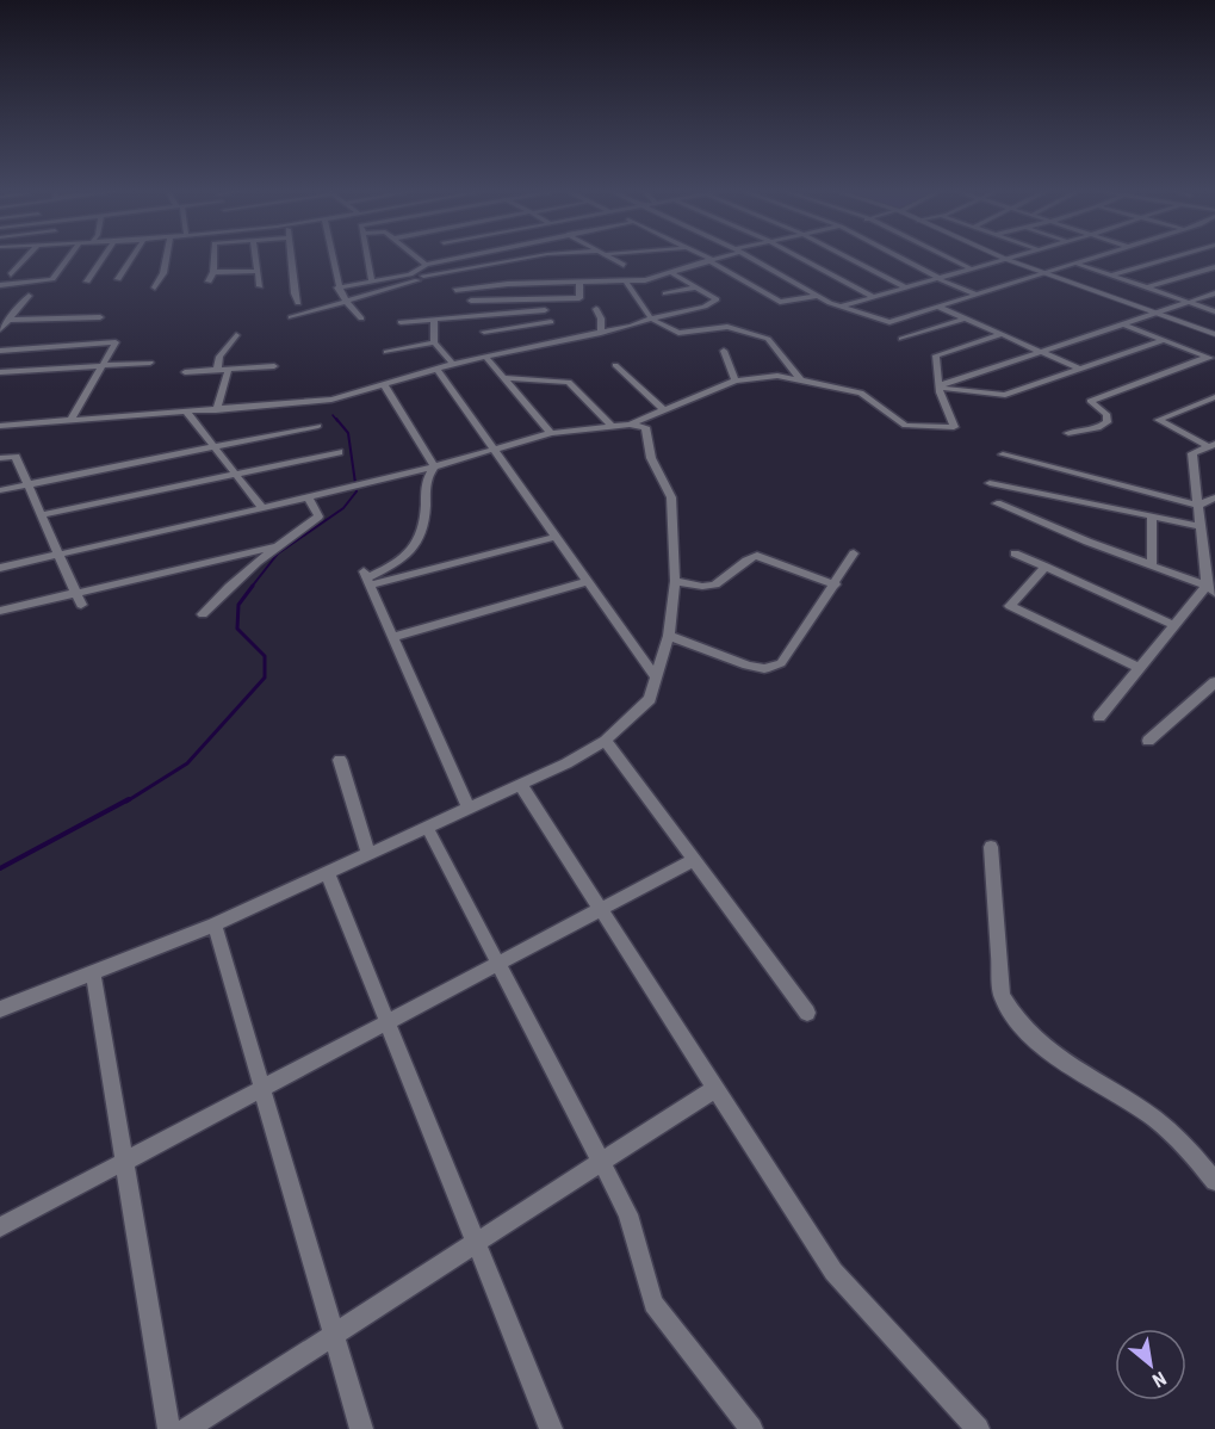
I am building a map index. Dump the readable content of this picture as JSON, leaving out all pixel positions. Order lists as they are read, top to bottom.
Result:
{
  "north": "bottom right"
}
